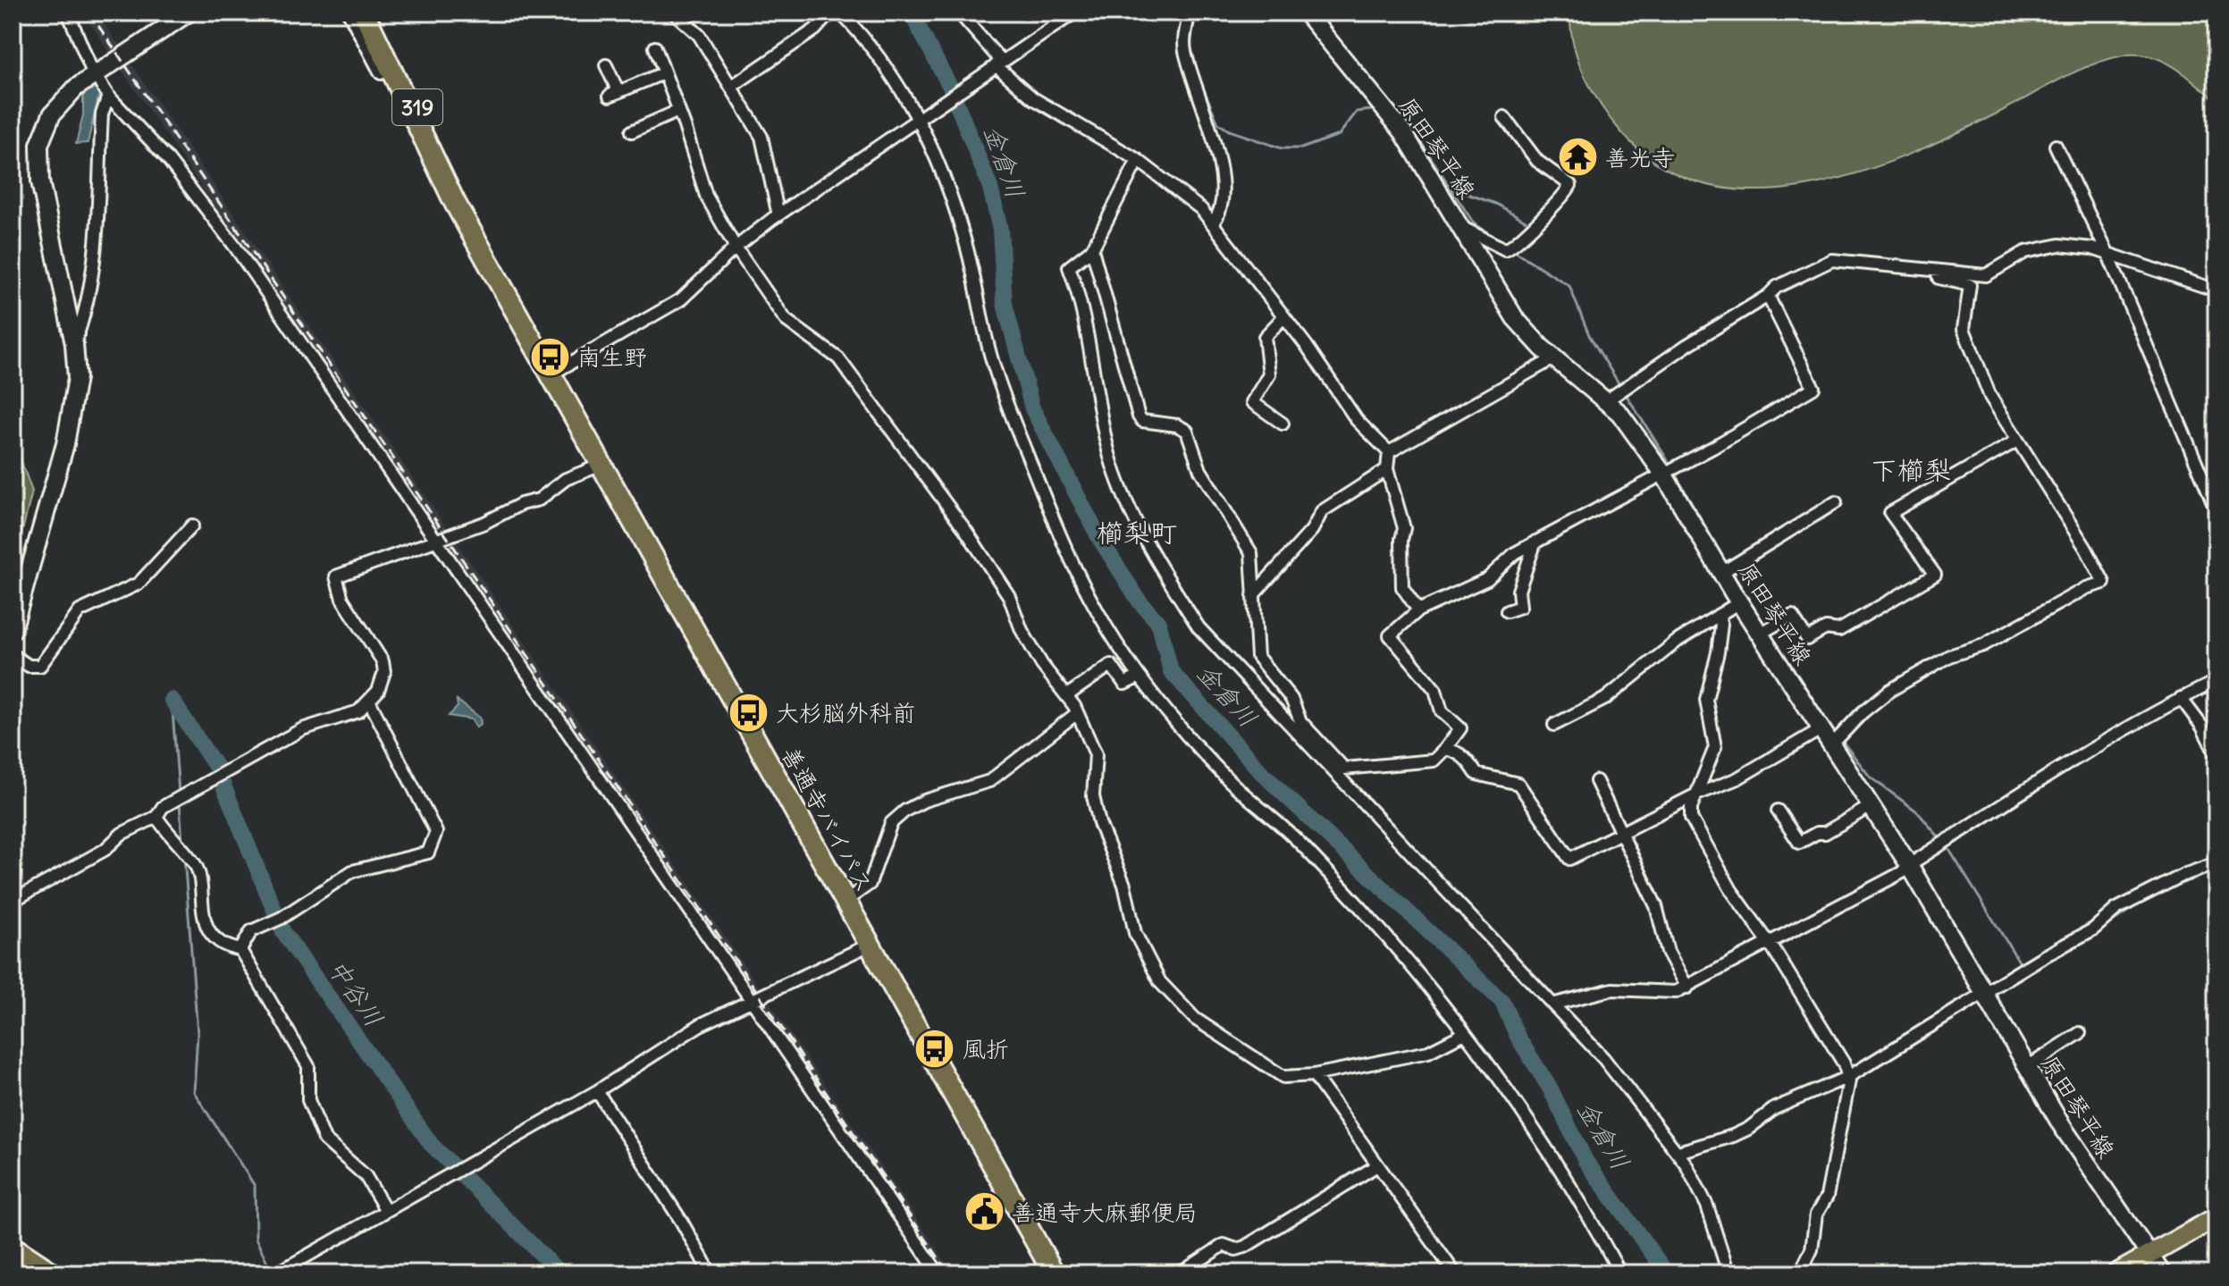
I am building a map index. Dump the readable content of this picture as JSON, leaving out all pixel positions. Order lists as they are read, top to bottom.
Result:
{
  "streets": {
    "highway": ["319", "善通寺バイパス"],
    "main road": ["原田琴平線"]
  },
  "districts": ["下櫛梨", "櫛梨町"],
  "water": ["金倉川", "中谷川"],
  "places": {
    "temple": ["善光寺"],
    "bus stop": ["南生野", "大杉脳外科前", "風折"],
    "public building": ["善通寺大麻郵便局"]
  }
}
